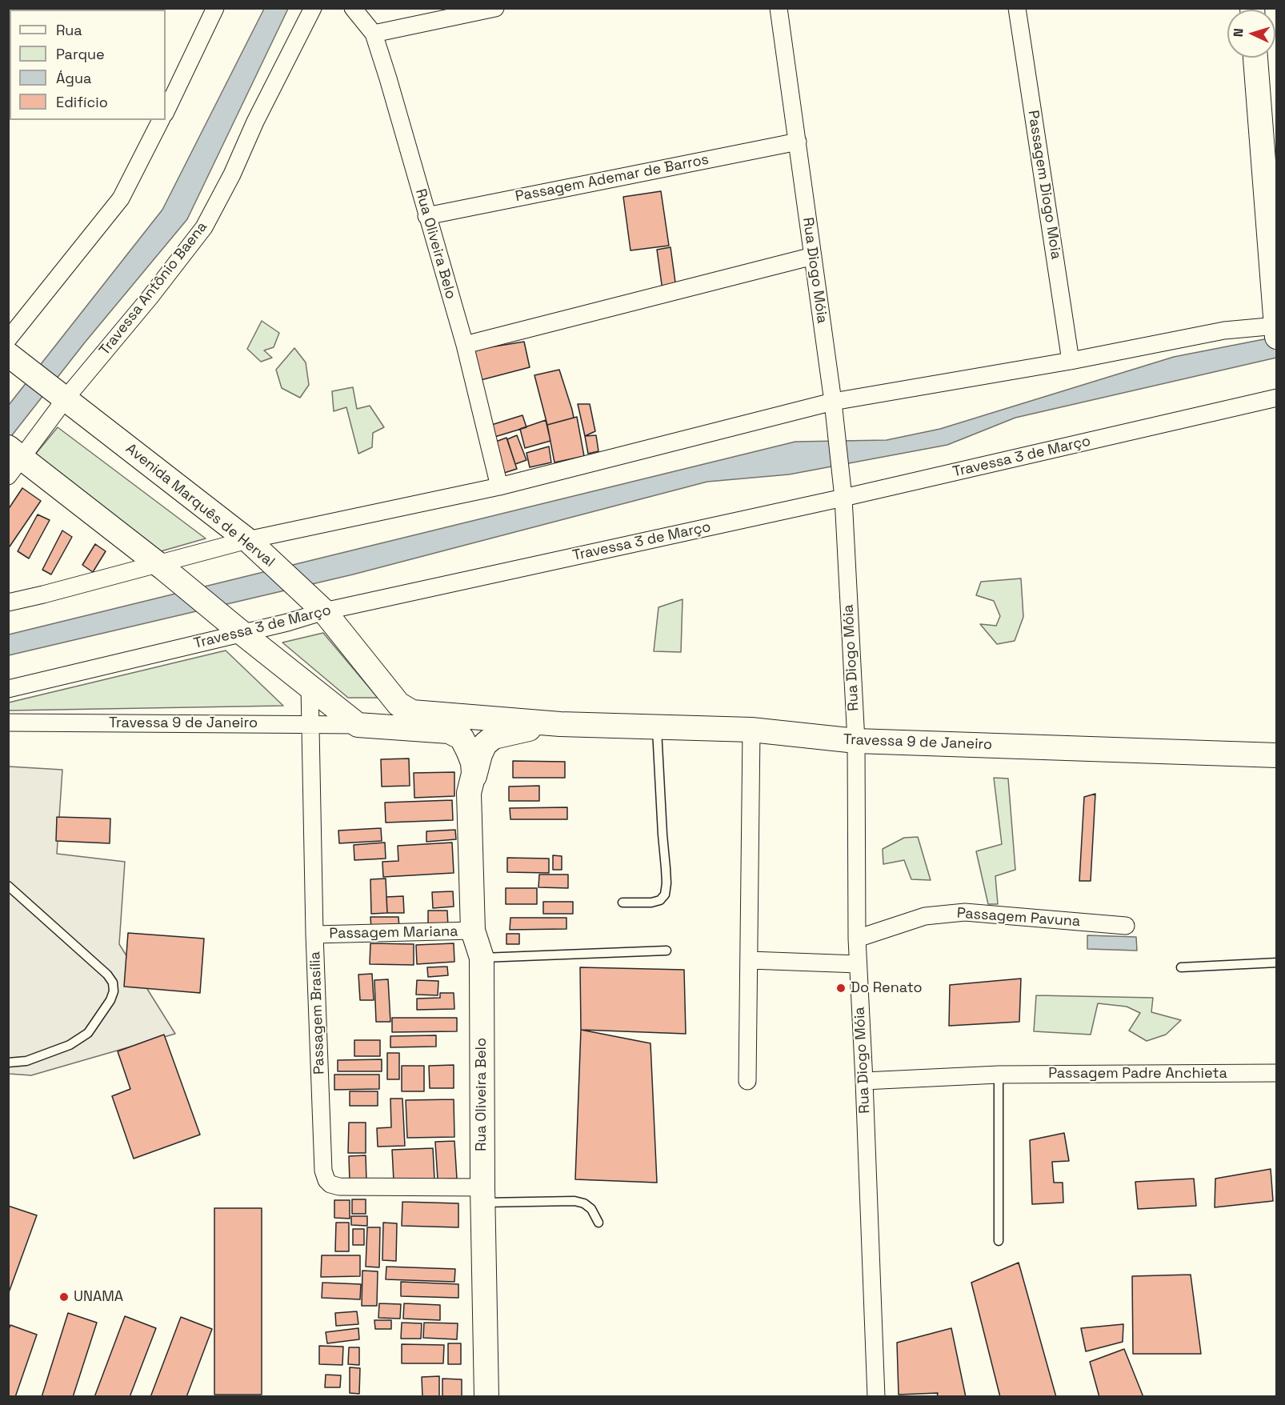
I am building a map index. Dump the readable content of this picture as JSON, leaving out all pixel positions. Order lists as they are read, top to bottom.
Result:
{
  "streets": {
    "main road": ["Rua Oliveira Belo", "Avenida Marquês de Herval", "Travessa 9 de Janeiro"],
    "street": [
      "Passagem Ademar de Barros",
      "Passagem Diogo Moia",
      "Rua Diogo Móia",
      "Travessa Antônio Baena",
      "Travessa 3 de Março",
      "Passagem Pavuna",
      "Passagem Mariana",
      "Passagem Brasília",
      "Passagem Padre Anchieta"
    ]
  },
  "crossings": [
    ["Passagem Ademar de Barros", "Rua Oliveira Belo"],
    ["Passagem Ademar de Barros", "Rua Diogo Móia"],
    ["Rua Oliveira Belo", "Avenida Marquês de Herval"],
    ["Rua Oliveira Belo", "Travessa 9 de Janeiro"],
    ["Rua Oliveira Belo", "Passagem Mariana"],
    ["Rua Oliveira Belo", "Passagem Brasília"],
    ["Rua Diogo Móia", "Travessa 3 de Março"],
    ["Rua Diogo Móia", "Travessa 9 de Janeiro"],
    ["Rua Diogo Móia", "Passagem Pavuna"],
    ["Rua Diogo Móia", "Passagem Padre Anchieta"],
    ["Travessa Antônio Baena", "Avenida Marquês de Herval"],
    ["Travessa 3 de Março", "Avenida Marquês de Herval"],
    ["Avenida Marquês de Herval", "Travessa 9 de Janeiro"],
    ["Travessa 9 de Janeiro", "Passagem Brasília"],
    ["Passagem Mariana", "Passagem Brasília"]
  ],
  "places": ["Do Renato", "UNAMA"],
  "legend": [
    "Rua",
    "Parque",
    "Água",
    "Edifício"
  ],
  "north": "left"
}
